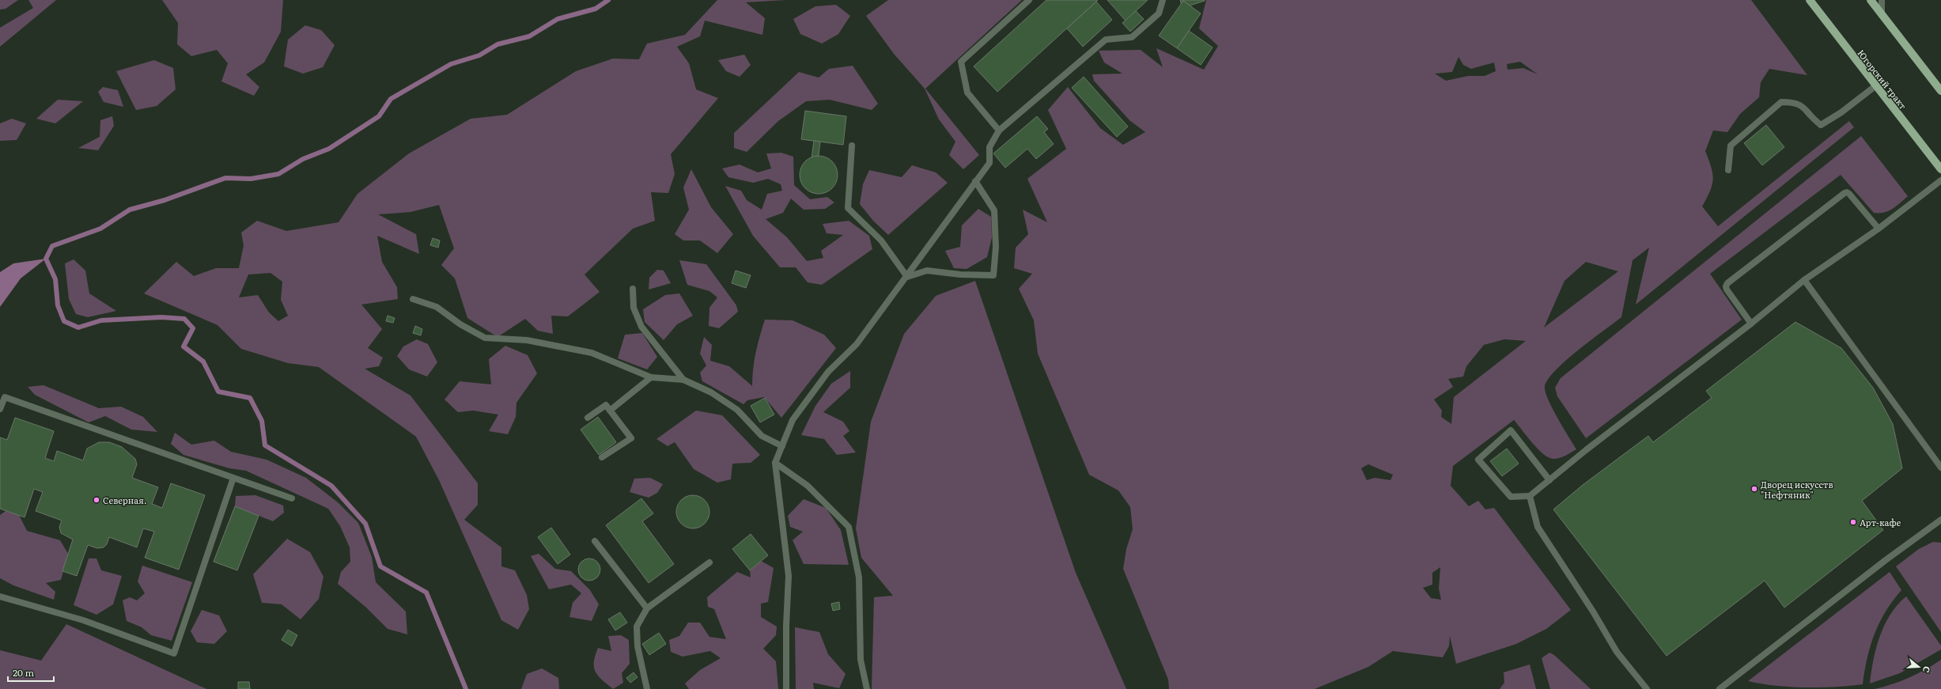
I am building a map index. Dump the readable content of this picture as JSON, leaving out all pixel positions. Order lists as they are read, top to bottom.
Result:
{
  "streets": {
    "main road": ["Югорский тракт"]
  },
  "places": ["Дворец искусств \"Нефтяник\"", "Северная.", "Арт-кафе"],
  "scale_bar": "20 m",
  "north": "right"
}
